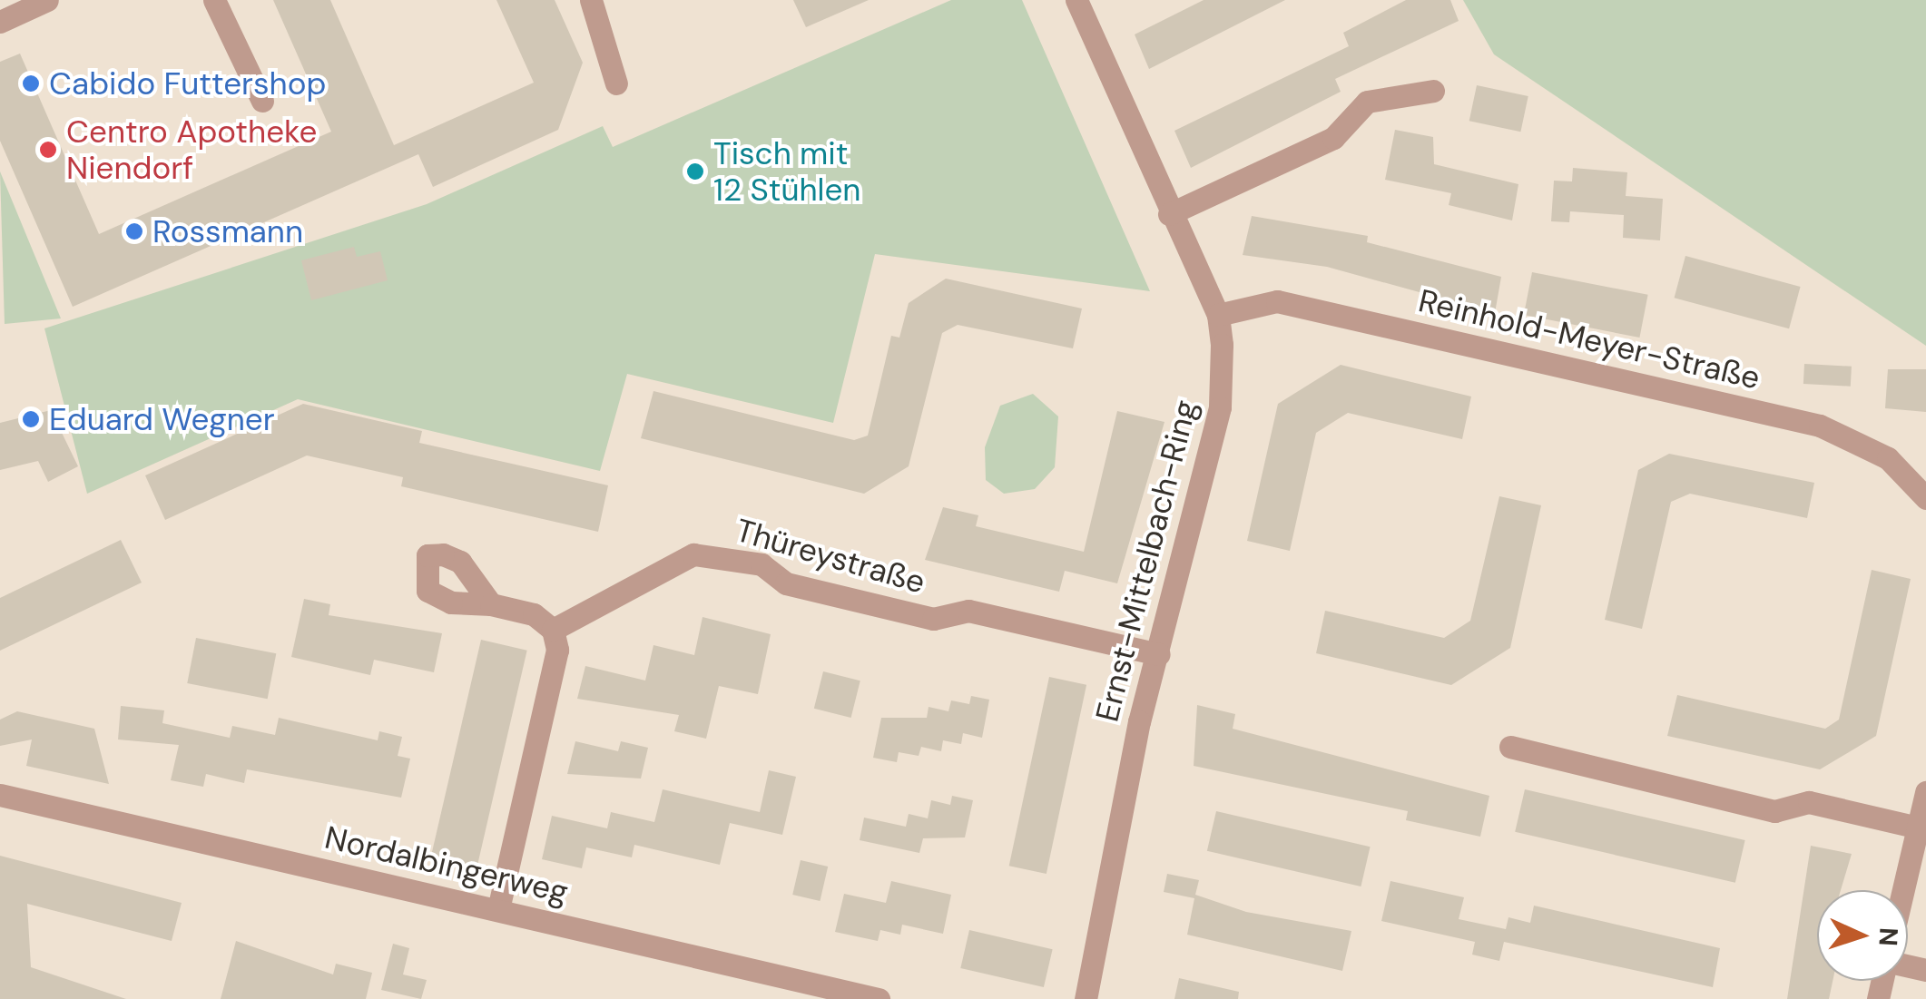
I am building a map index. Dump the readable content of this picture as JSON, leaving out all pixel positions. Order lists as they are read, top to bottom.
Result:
{
  "streets": {
    "street": [
      "Reinhold-Meyer-Straße",
      "Thüreystraße",
      "Ernst-Mittelbach-Ring",
      "Nordalbingerweg"
    ]
  },
  "crossings": [
    ["Reinhold-Meyer-Straße", "Ernst-Mittelbach-Ring"],
    ["Thüreystraße", "Ernst-Mittelbach-Ring"]
  ],
  "places": [
    "Cabido Futtershop",
    "Centro Apotheke Niendorf",
    "Tisch mit 12 Stühlen",
    "Rossmann",
    "Eduard Wegner"
  ],
  "north": "right"
}
